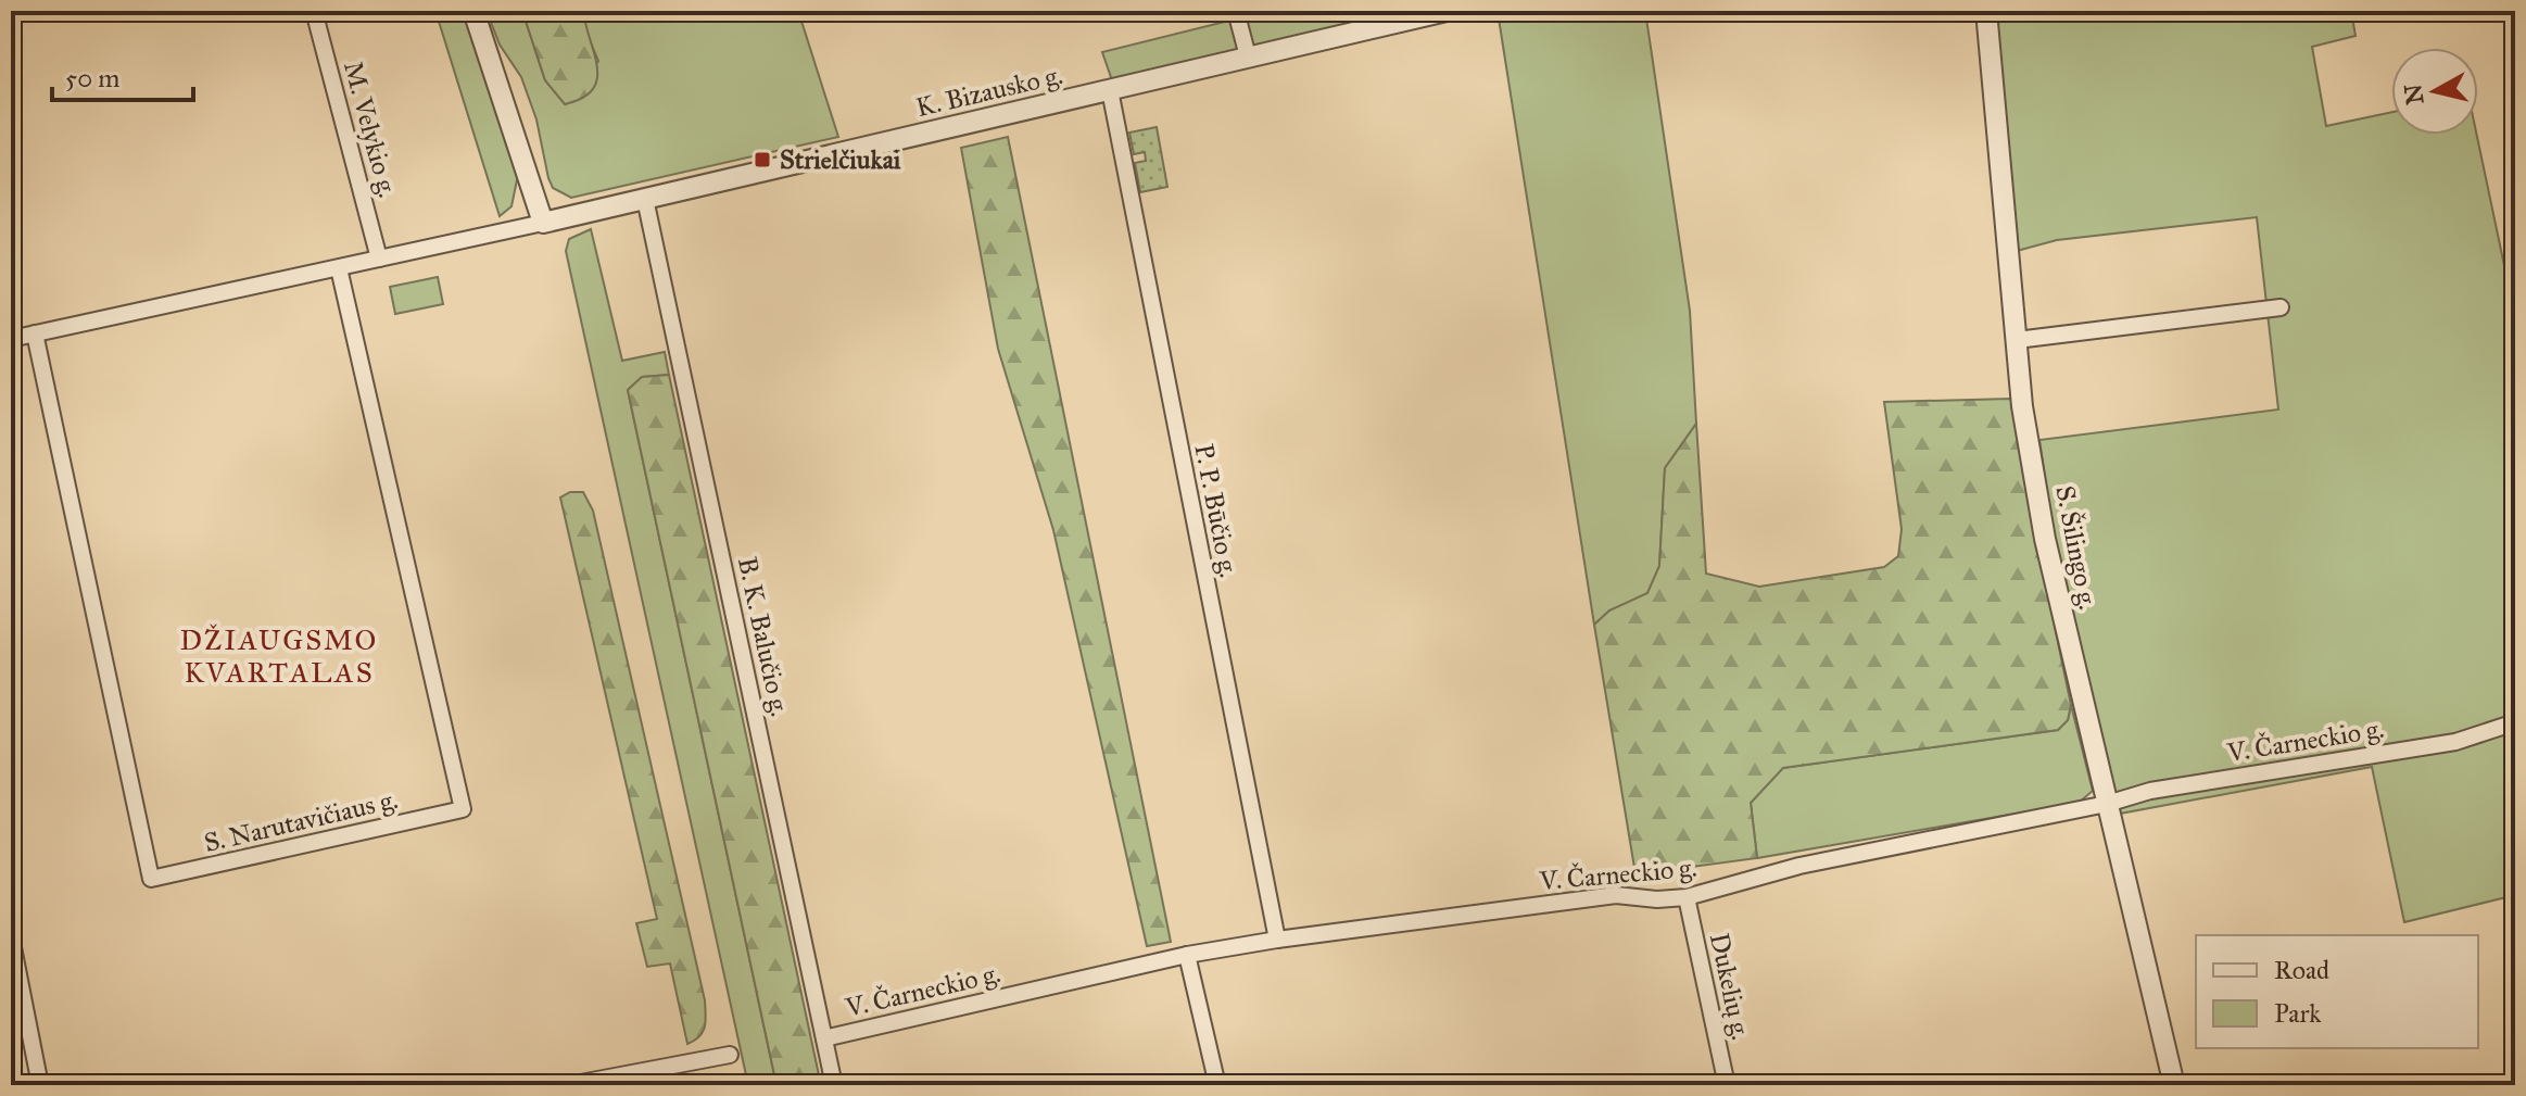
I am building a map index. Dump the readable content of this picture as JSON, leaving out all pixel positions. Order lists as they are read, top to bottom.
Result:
{
  "streets": {
    "street": [
      "K. Bizausko g.",
      "M. Velykio g.",
      "P. P. Būčio g.",
      "S. Šilingo g.",
      "B. K. Balučio g.",
      "V. Čarneckio g.",
      "S. Narutavičiaus g.",
      "Dukelių g."
    ]
  },
  "crossings": [
    ["K. Bizausko g.", "P. P. Būčio g."],
    ["K. Bizausko g.", "B. K. Balučio g."],
    ["P. P. Būčio g.", "V. Čarneckio g."],
    ["S. Šilingo g.", "V. Čarneckio g."],
    ["B. K. Balučio g.", "V. Čarneckio g."],
    ["V. Čarneckio g.", "Dukelių g."]
  ],
  "districts": ["DŽIAUGSMO KVARTALAS"],
  "places": {
    "transit": ["Strielčiukai"]
  },
  "legend": ["Road", "Park"],
  "scale_bar": "50 m",
  "north": "left"
}
